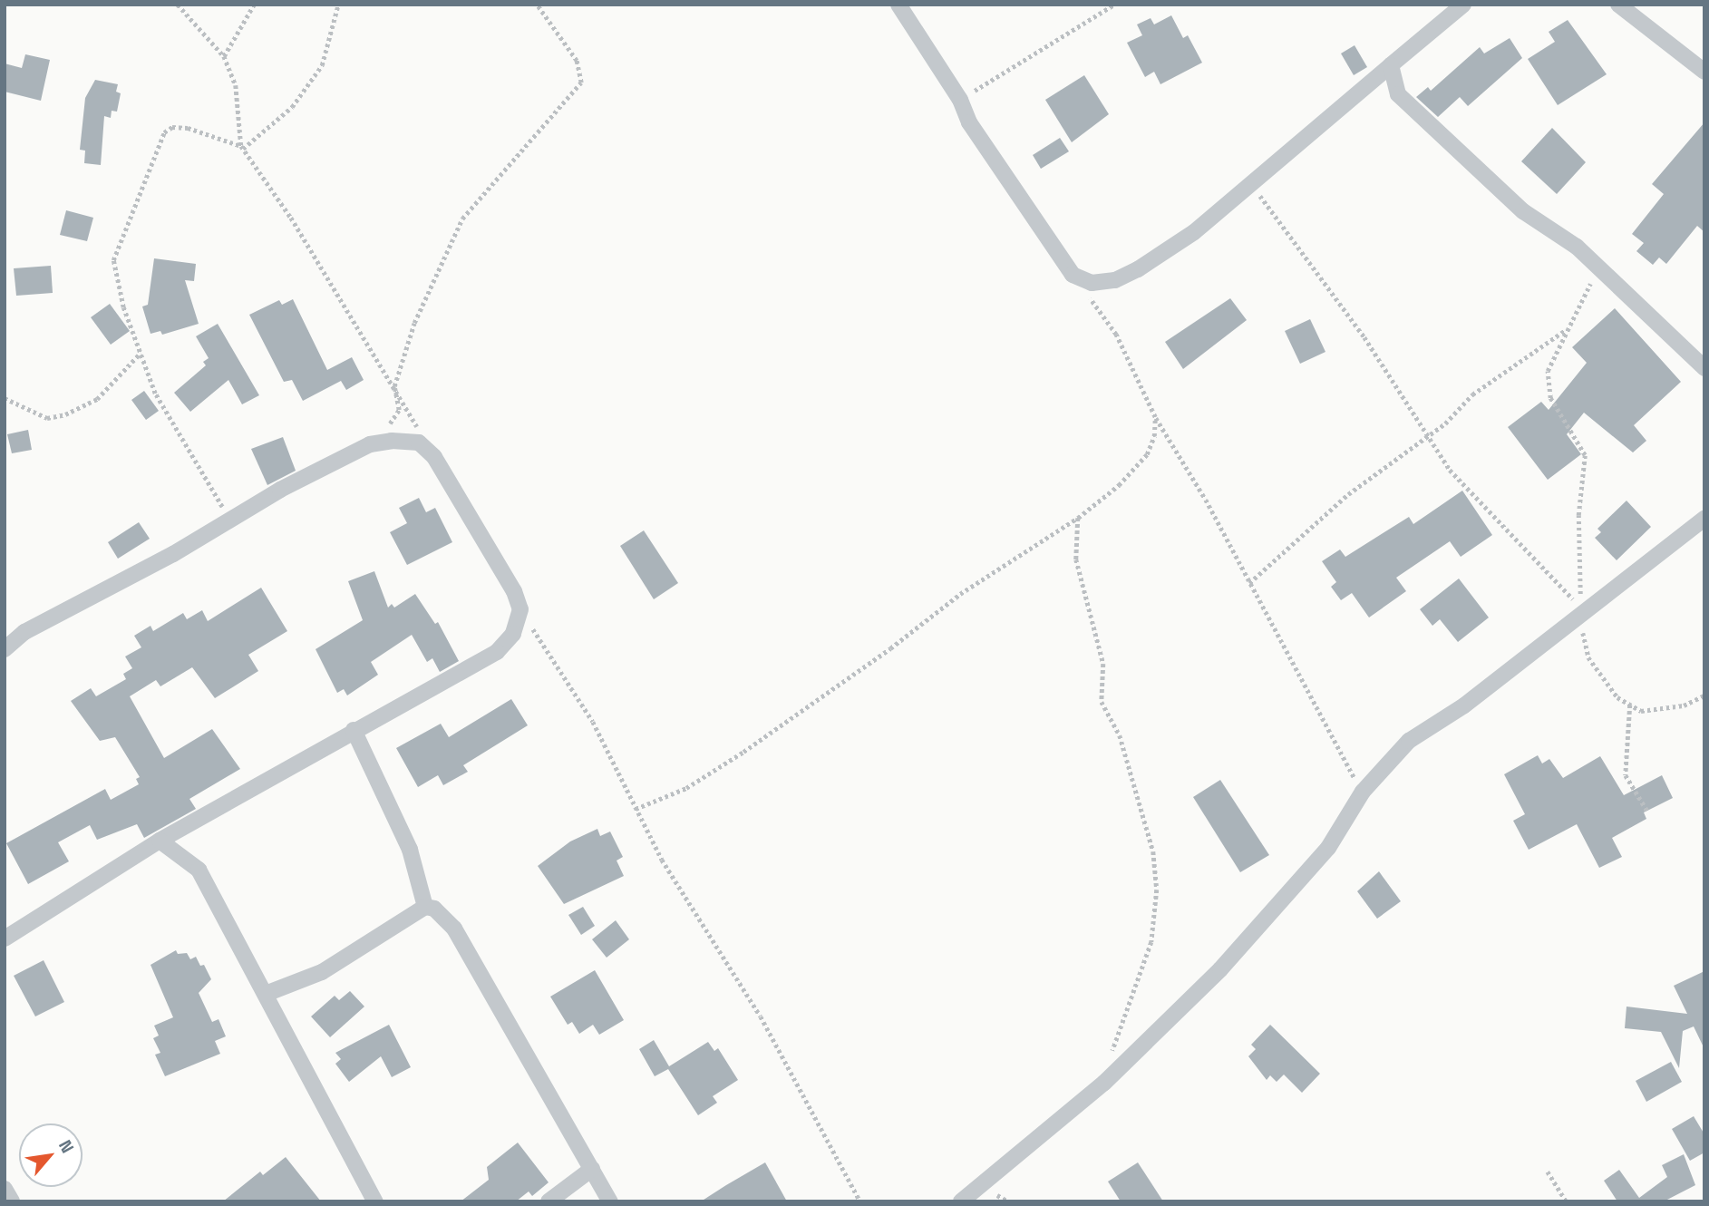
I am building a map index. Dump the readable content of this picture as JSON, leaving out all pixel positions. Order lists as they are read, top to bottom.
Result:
{
  "north": "top right"
}
